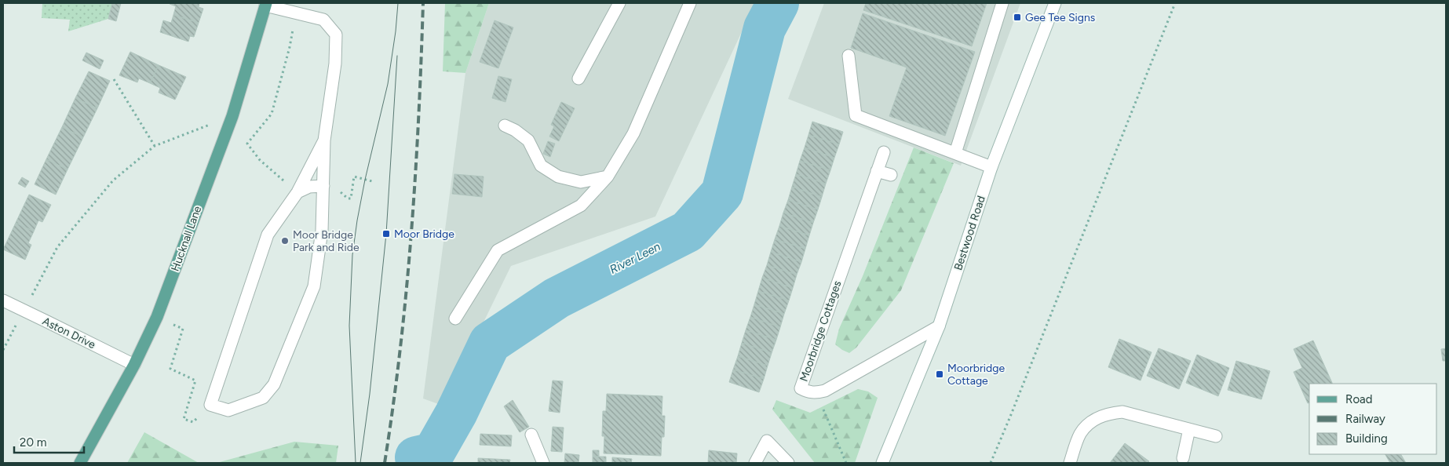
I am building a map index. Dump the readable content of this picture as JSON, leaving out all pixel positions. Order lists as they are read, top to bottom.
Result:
{
  "streets": {
    "main road": ["Hucknall Lane"],
    "street": ["Bestwood Road", "Moorbridge Cottages", "Aston Drive"]
  },
  "crossings": [
    ["Bestwood Road", "Moorbridge Cottages"],
    ["Hucknall Lane", "Aston Drive"]
  ],
  "water": ["River Leen"],
  "places": {
    "transit": ["Gee Tee Signs", "Moor Bridge", "Moorbridge Cottage"],
    "other": ["Moor Bridge Park and Ride"]
  },
  "legend": ["Road", "Railway", "Building"],
  "scale_bar": "20 m"
}
